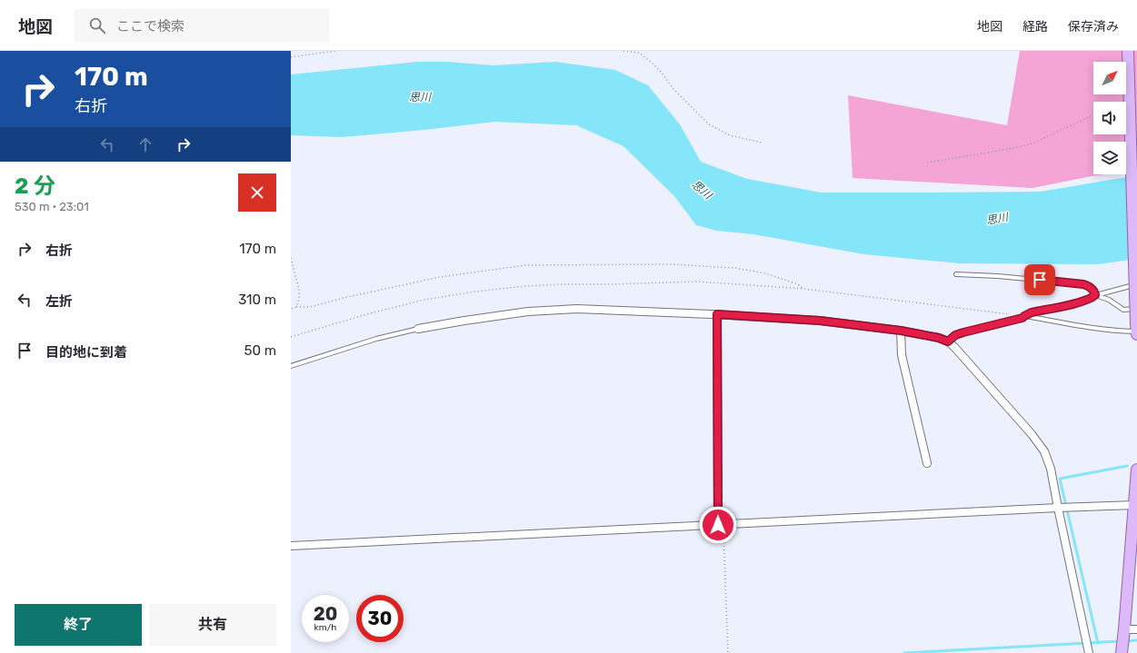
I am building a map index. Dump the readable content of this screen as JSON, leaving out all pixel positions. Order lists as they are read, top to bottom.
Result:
{
  "water": ["思川"],
  "north": "top right",
  "page": {
    "header": "地図",
    "search": "ここで検索",
    "nav": ["地図", "経路", "保存済み"],
    "turn": ["170 m", "右折"],
    "heading": ["2 分", "530 m · 23:01"],
    "list": [
      {
        "name": "右折",
        "value": "170 m"
      },
      {
        "name": "左折",
        "value": "310 m"
      },
      {
        "name": "目的地に到着",
        "value": "50 m"
      }
    ],
    "speed": "20 km/h",
    "limit": "30",
    "buttons": ["終了", "共有"]
  }
}
